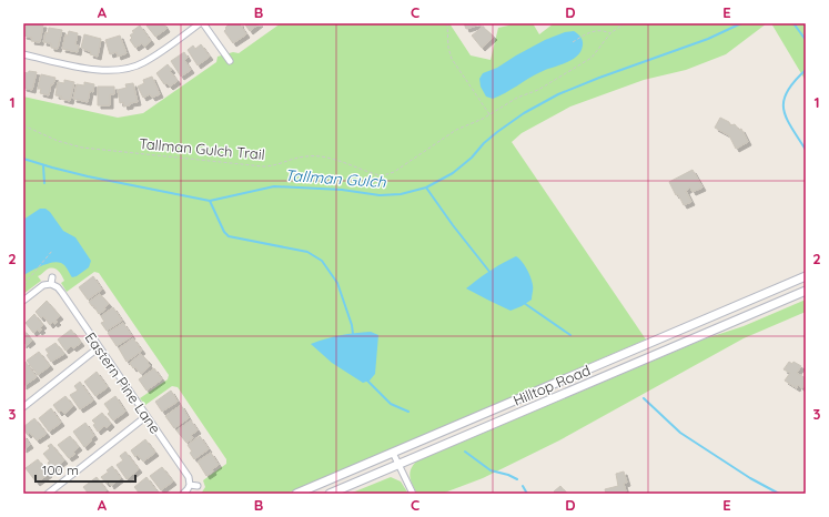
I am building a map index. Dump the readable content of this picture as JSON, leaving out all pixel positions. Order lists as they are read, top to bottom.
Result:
{
  "streets": {
    "main road": ["Hilltop Road"],
    "street": ["Eastern Pine Lane"],
    "path": ["Tallman Gulch Trail"]
  },
  "water": ["Tallman Gulch"],
  "scale_bar": "100 m",
  "grid": {
    "columns": [
      "A",
      "B",
      "C",
      "D",
      "E"
    ],
    "rows": ["1", "2", "3"]
  }
}
